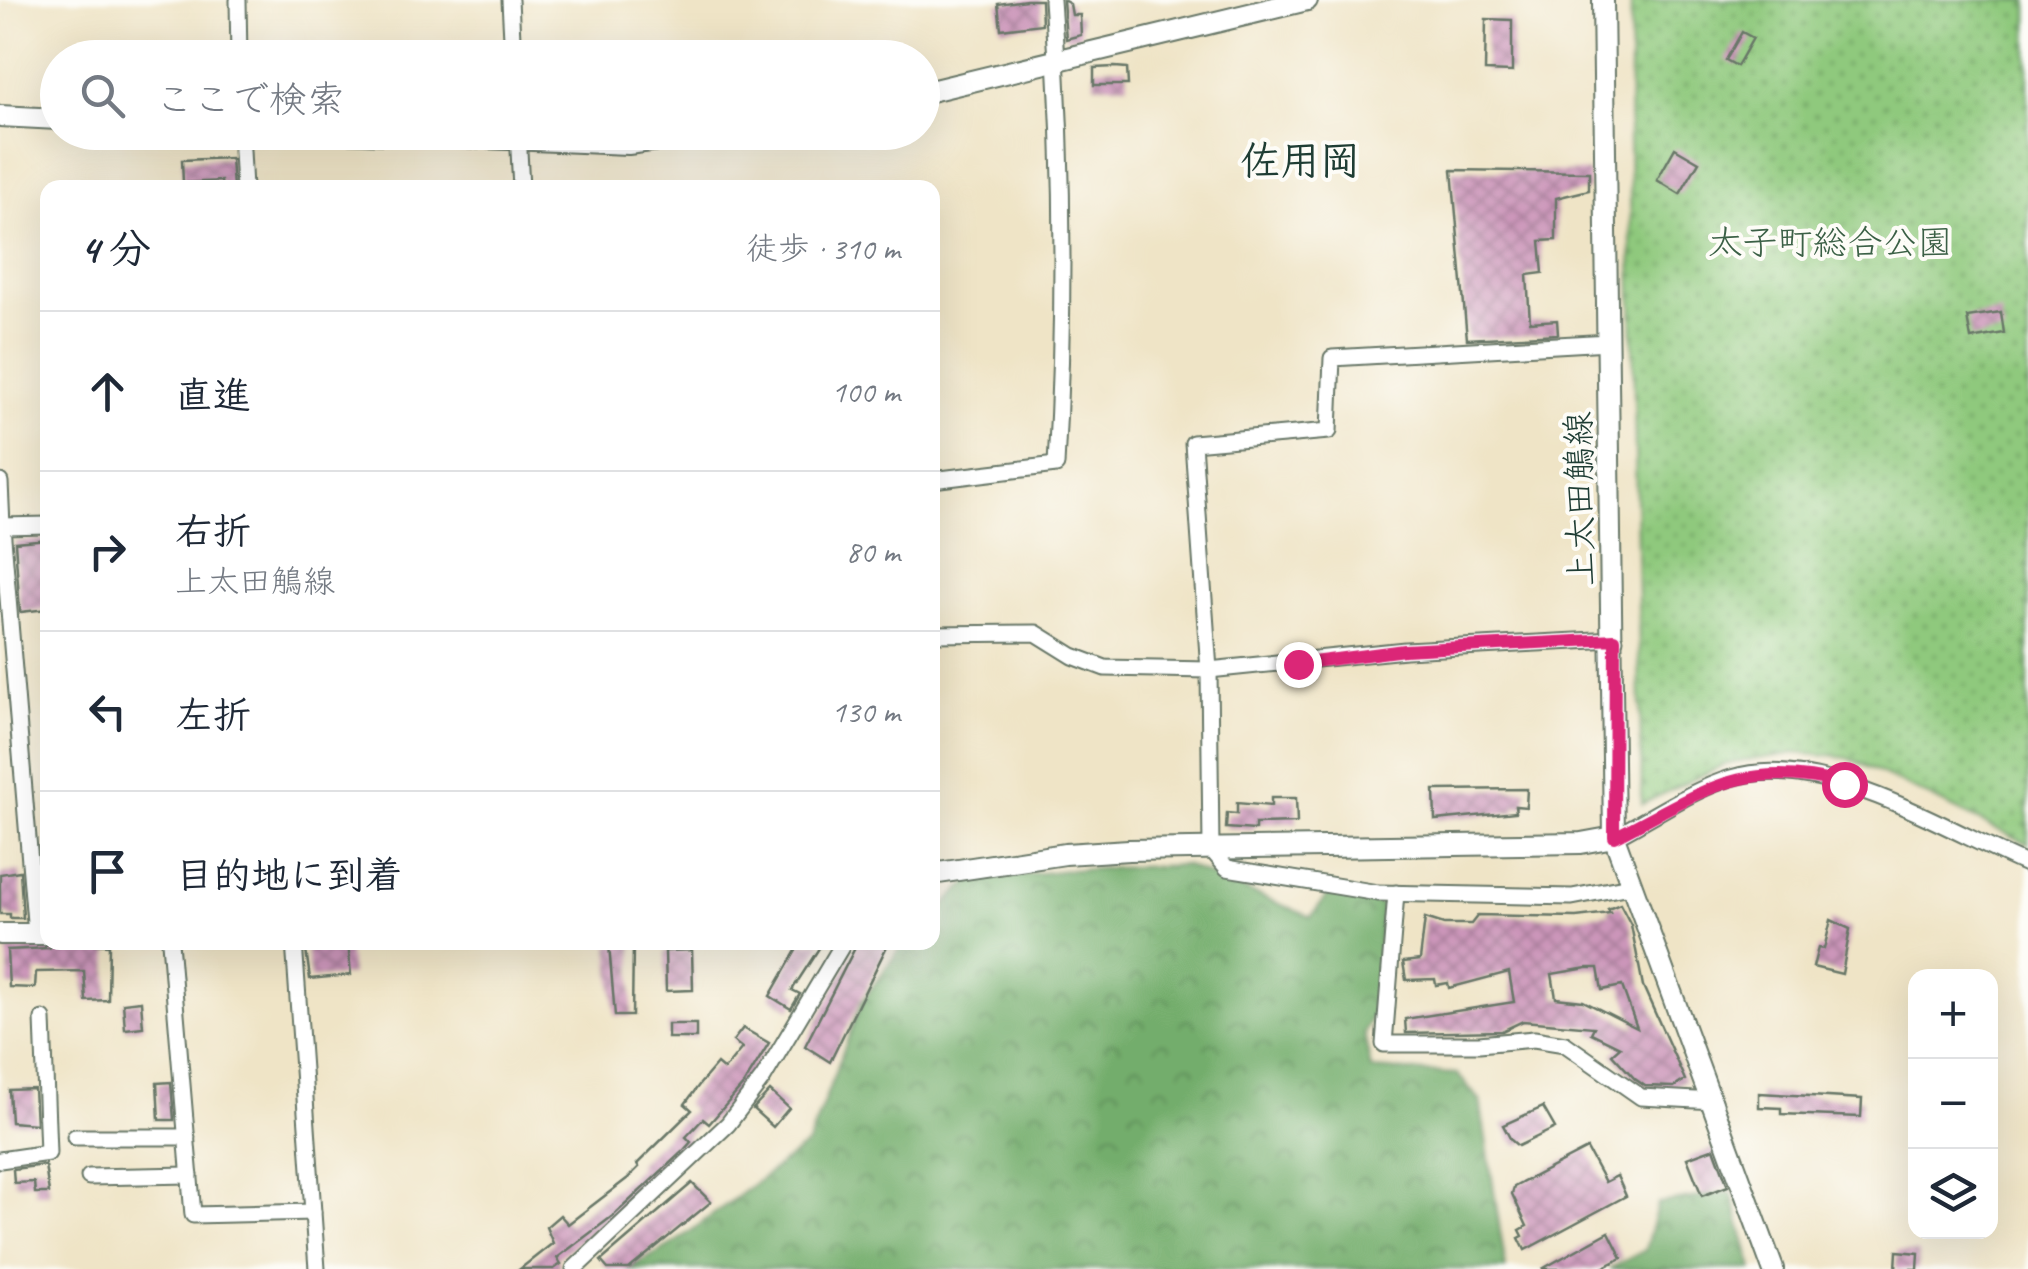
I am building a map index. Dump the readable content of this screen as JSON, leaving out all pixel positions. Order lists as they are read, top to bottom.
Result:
{
  "streets": {
    "street": ["上太田鵤線"]
  },
  "districts": ["佐用岡"],
  "parks": ["太子町総合公園"],
  "page": {
    "search": "ここで検索",
    "heading": ["4 分", "徒歩 · 310 m"],
    "list": [
      ["直進", "100 m"],
      ["右折", "上太田鵤線", "80 m"],
      ["左折", "130 m"],
      "目的地に到着"
    ],
    "map_buttons": ["+", "−"]
  }
}
